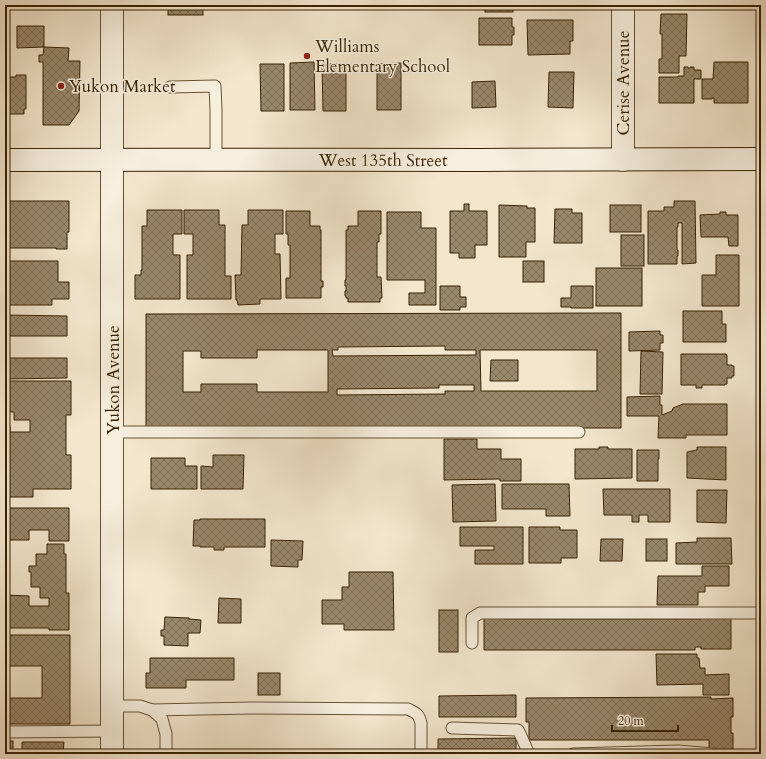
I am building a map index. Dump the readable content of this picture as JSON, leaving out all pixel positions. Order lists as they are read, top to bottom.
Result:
{
  "streets": {
    "street": ["Cerise Avenue", "West 135th Street", "Yukon Avenue"]
  },
  "crossings": [
    ["Cerise Avenue", "West 135th Street"],
    ["West 135th Street", "Yukon Avenue"]
  ],
  "places": ["Williams Elementary School", "Yukon Market"],
  "scale_bar": "20 m"
}
